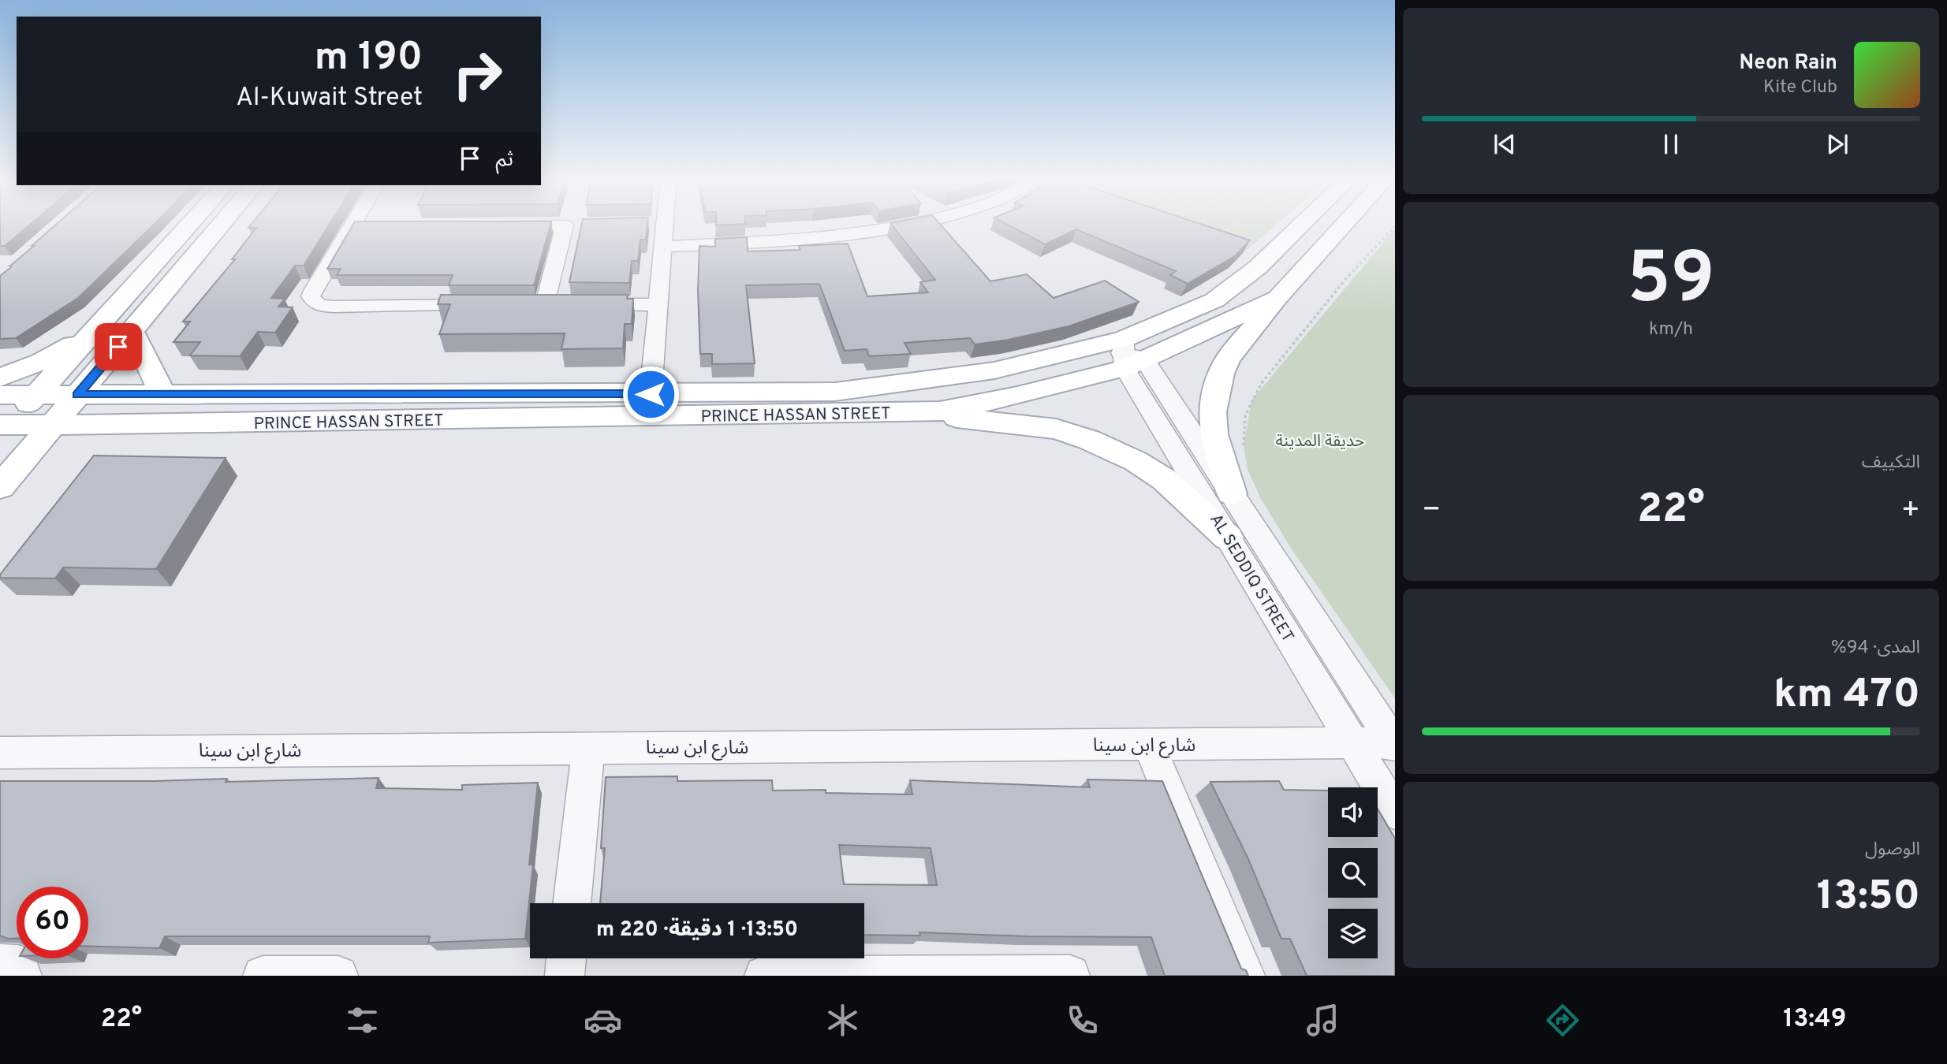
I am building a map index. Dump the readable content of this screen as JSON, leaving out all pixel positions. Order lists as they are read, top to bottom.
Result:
{
  "streets": {
    "main road": ["PRINCE HASSAN STREET"],
    "street": ["AL SEDDIQ STREET", "شارع ابن سينا"]
  },
  "crossings": [
    ["PRINCE HASSAN STREET", "AL SEDDIQ STREET"],
    ["AL SEDDIQ STREET", "شارع ابن سينا"]
  ],
  "parks": ["حديقة المدينة"],
  "page": {
    "turn": ["190 m", "Al-Kuwait Street"],
    "song": ["Neon Rain", "Kite Club"],
    "then": "ثم",
    "tile": [
      ["59", "km/h"],
      "التكييف",
      ["المدى · 94%", "470 km"],
      ["الوصول", "13:50"]
    ],
    "heat": ["−", "22°", "+"],
    "limit": "60",
    "trip": "13:50 · 1 دقيقة · 220 m",
    "tabs": ["13:49", "22°"]
  }
}
